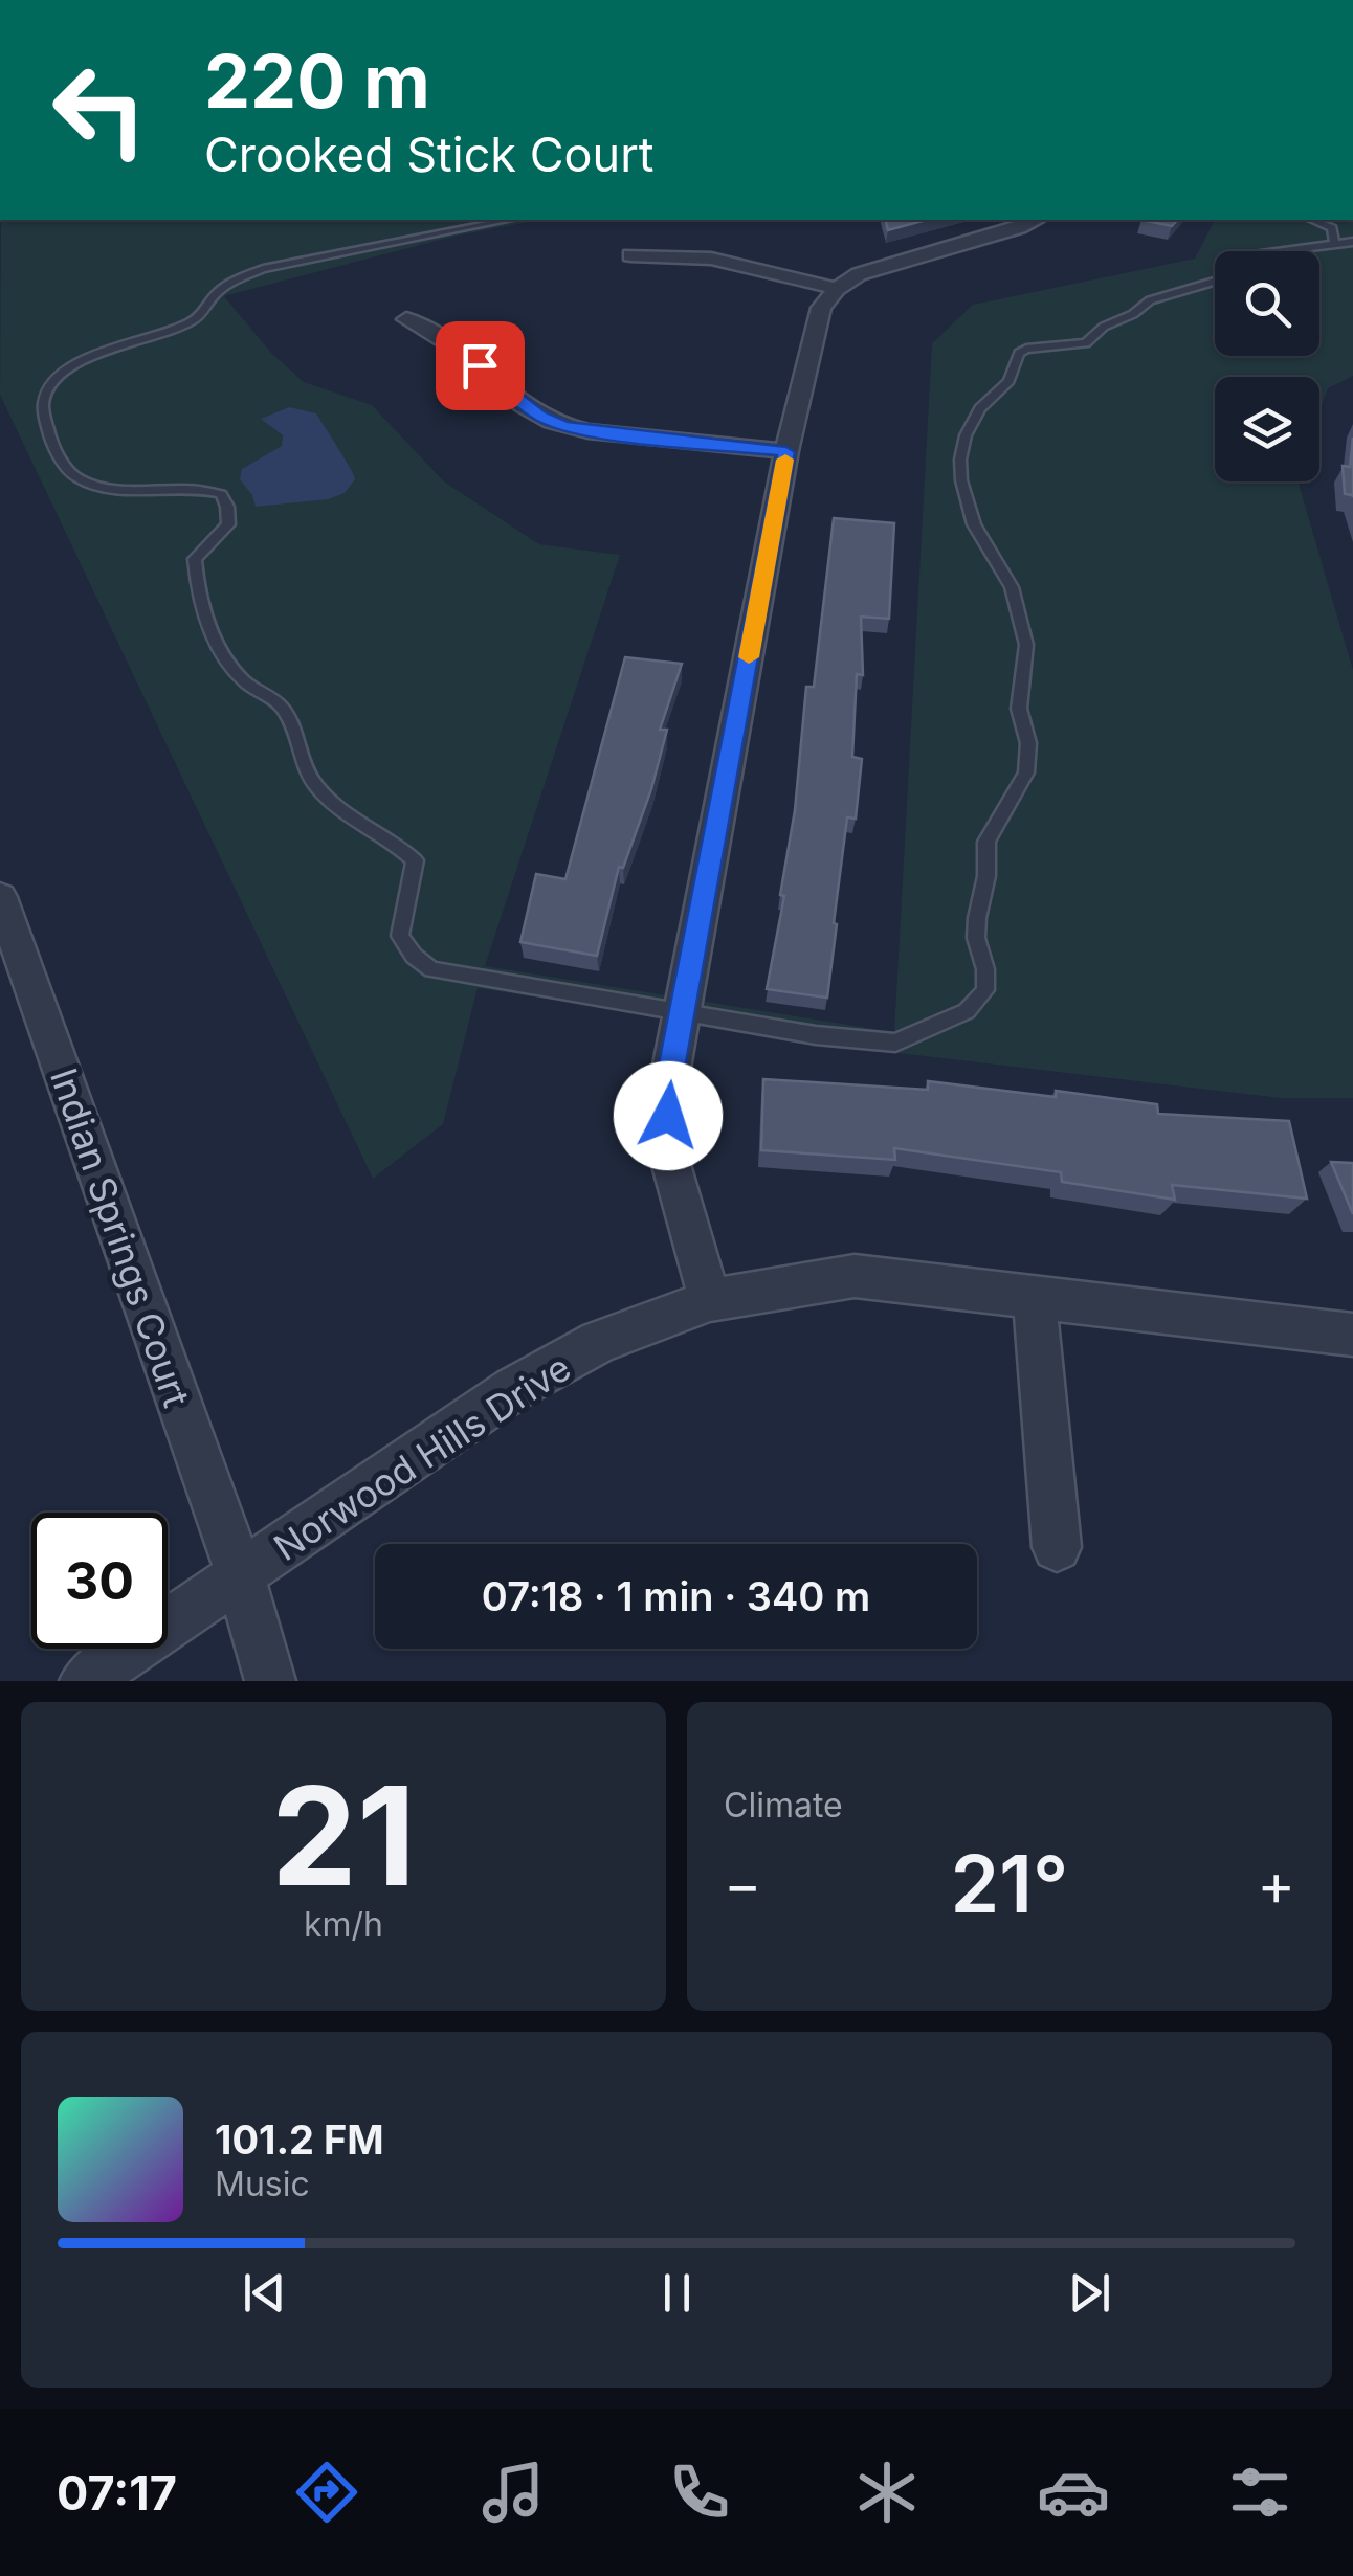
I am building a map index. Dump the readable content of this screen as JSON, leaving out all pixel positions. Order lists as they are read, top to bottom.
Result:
{
  "streets": {
    "street": ["Indian Springs Court", "Norwood Hills Drive"]
  },
  "crossings": [
    ["Indian Springs Court", "Norwood Hills Drive"]
  ],
  "page": {
    "turn": ["220 m", "Crooked Stick Court"],
    "limit": "30",
    "trip": "07:18 · 1 min · 340 m",
    "tile": [
      ["21", "km/h"],
      "Climate"
    ],
    "heat": ["−", "21°", "+"],
    "song": ["101.2 FM", "Music"],
    "tabs": "07:17"
  }
}
